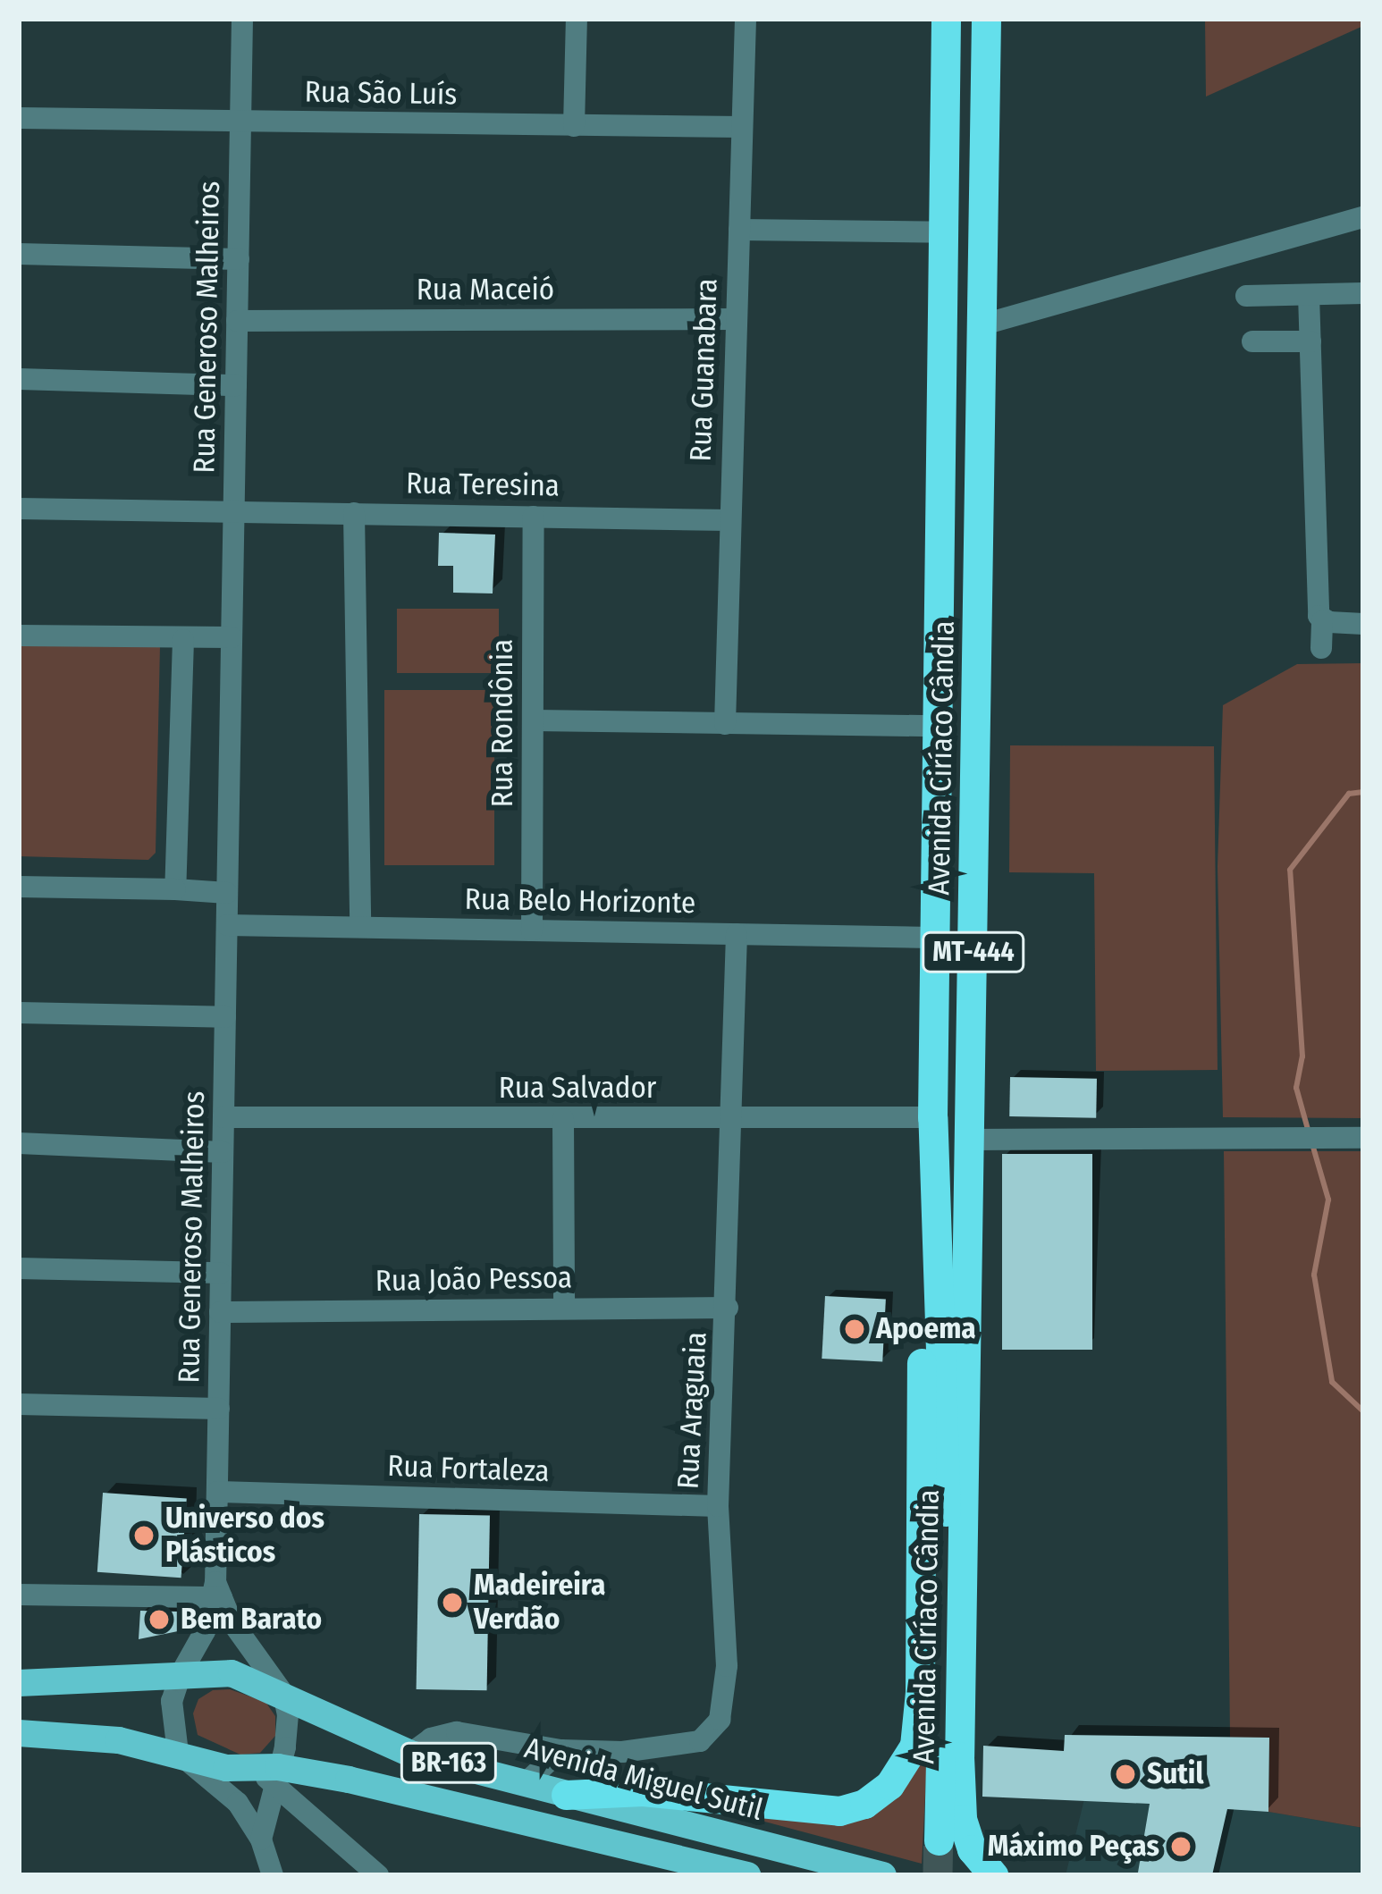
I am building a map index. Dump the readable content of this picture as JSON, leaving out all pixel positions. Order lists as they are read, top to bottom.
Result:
{
  "streets": {
    "highway": ["Avenida Ciríaco Cândia", "MT-444"],
    "main road": ["BR-163", "Avenida Miguel Sutil"],
    "street": [
      "Rua São Luís",
      "Rua Maceió",
      "Rua Generoso Malheiros",
      "Rua Guanabara",
      "Rua Teresina",
      "Rua Rondônia",
      "Rua Belo Horizonte",
      "Rua Salvador",
      "Rua João Pessoa",
      "Rua Araguaia",
      "Rua Fortaleza"
    ]
  },
  "crossings": [
    ["Rua São Luís", "Rua Generoso Malheiros"],
    ["Rua São Luís", "Rua Guanabara"],
    ["Rua Maceió", "Rua Generoso Malheiros"],
    ["Rua Maceió", "Rua Guanabara"],
    ["Rua Generoso Malheiros", "Rua Teresina"],
    ["Rua Generoso Malheiros", "Rua Belo Horizonte"],
    ["Rua Generoso Malheiros", "Rua Salvador"],
    ["Rua Generoso Malheiros", "Rua João Pessoa"],
    ["Rua Generoso Malheiros", "Rua Fortaleza"],
    ["Rua Guanabara", "Rua Teresina"],
    ["Rua Teresina", "Rua Rondônia"],
    ["Rua Rondônia", "Rua Belo Horizonte"],
    ["Avenida Ciríaco Cândia", "Rua Belo Horizonte"],
    ["Avenida Ciríaco Cândia", "MT-444"],
    ["Avenida Ciríaco Cândia", "Rua Salvador"],
    ["Rua Belo Horizonte", "Rua Araguaia"],
    ["MT-444", "Avenida Miguel Sutil"],
    ["Rua Salvador", "Rua Araguaia"],
    ["Rua João Pessoa", "Rua Araguaia"],
    ["Rua Araguaia", "Rua Fortaleza"],
    ["Rua Araguaia", "Avenida Miguel Sutil"],
    ["BR-163", "Avenida Miguel Sutil"]
  ],
  "places": [
    "Apoema",
    "Universo dos Plásticos",
    "Madeireira Verdão",
    "Bem Barato",
    "Sutil",
    "Máximo Peças"
  ]
}
